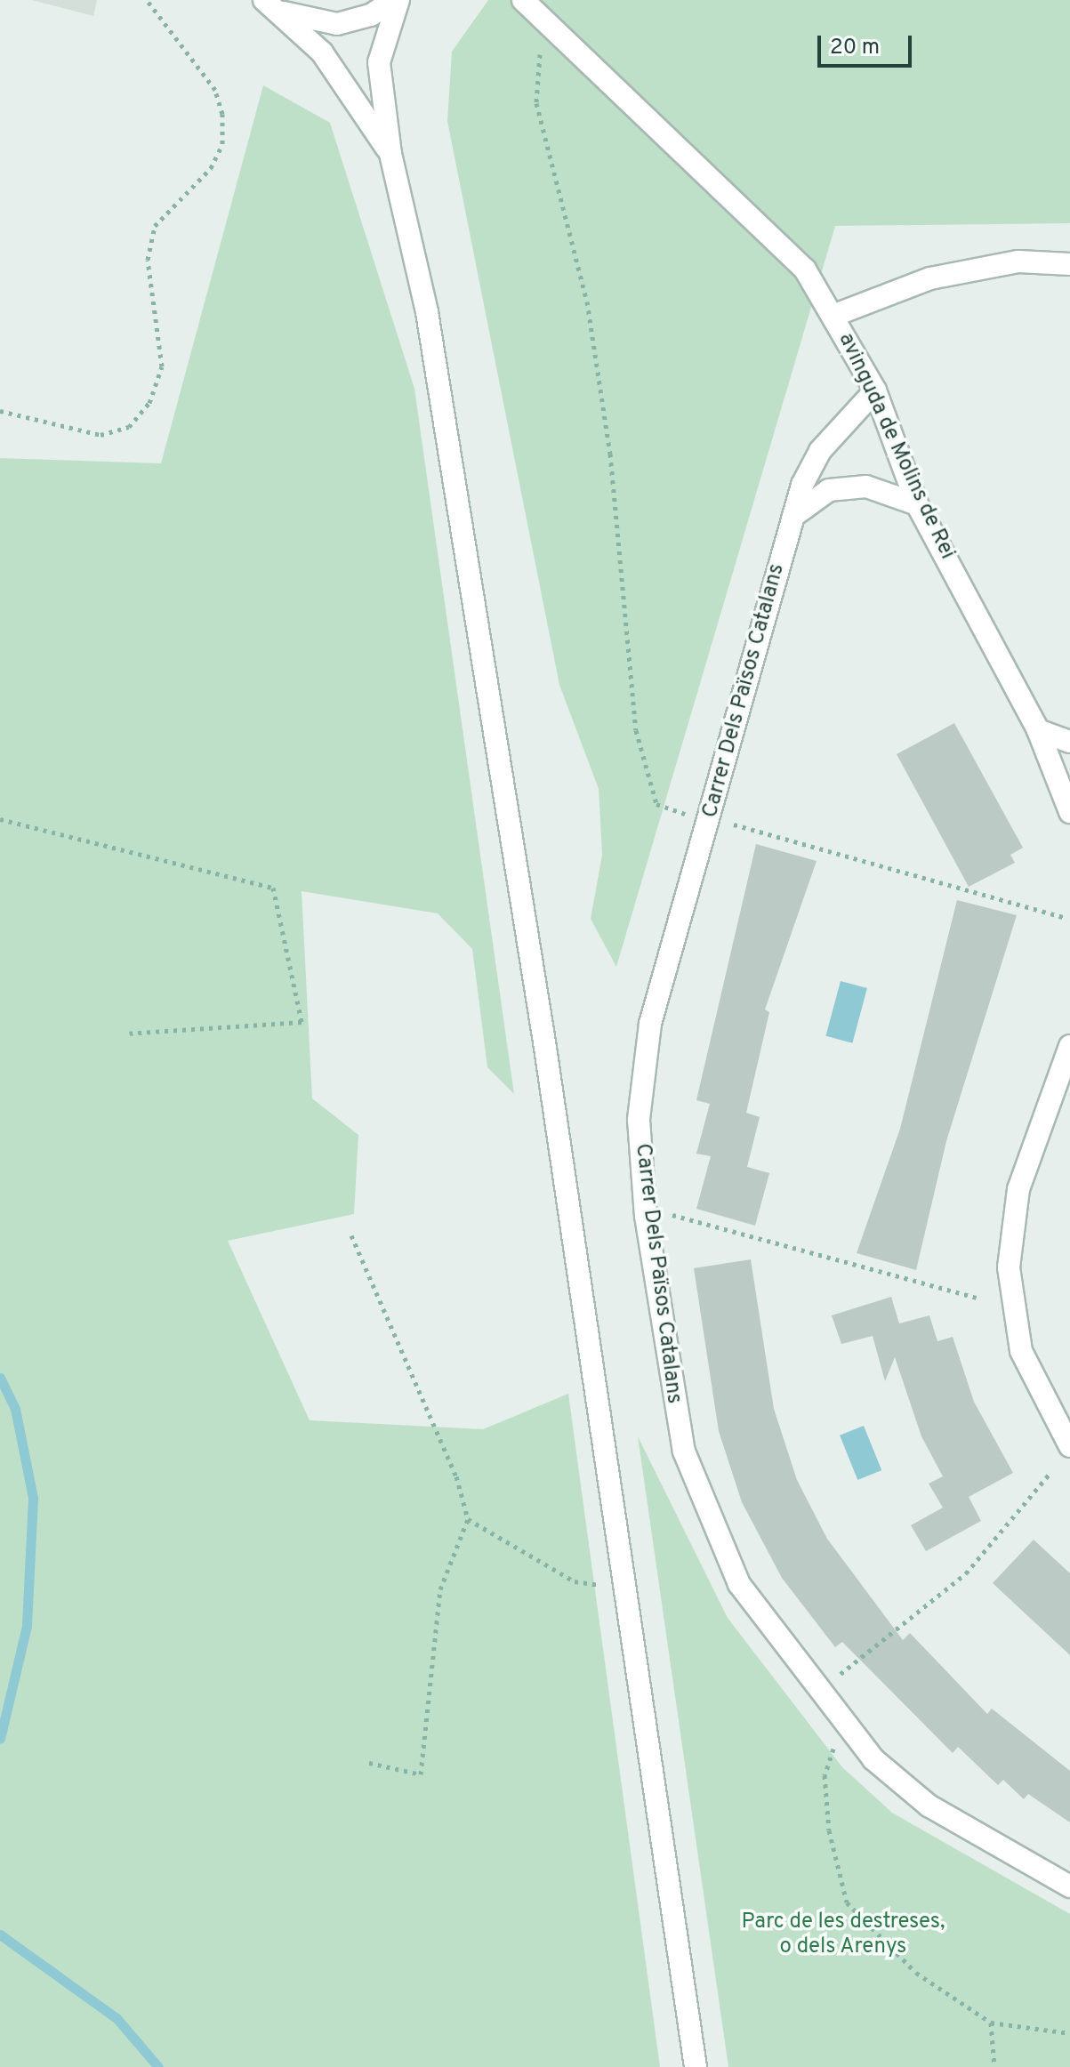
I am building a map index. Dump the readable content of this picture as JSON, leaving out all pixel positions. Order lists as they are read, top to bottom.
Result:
{
  "streets": {
    "street": ["avinguda de Molins de Rei", "Carrer Dels Països Catalans"]
  },
  "crossings": [
    ["avinguda de Molins de Rei", "Carrer Dels Països Catalans"]
  ],
  "parks": ["Parc de les destreses, o dels Arenys"],
  "scale_bar": "20 m"
}
